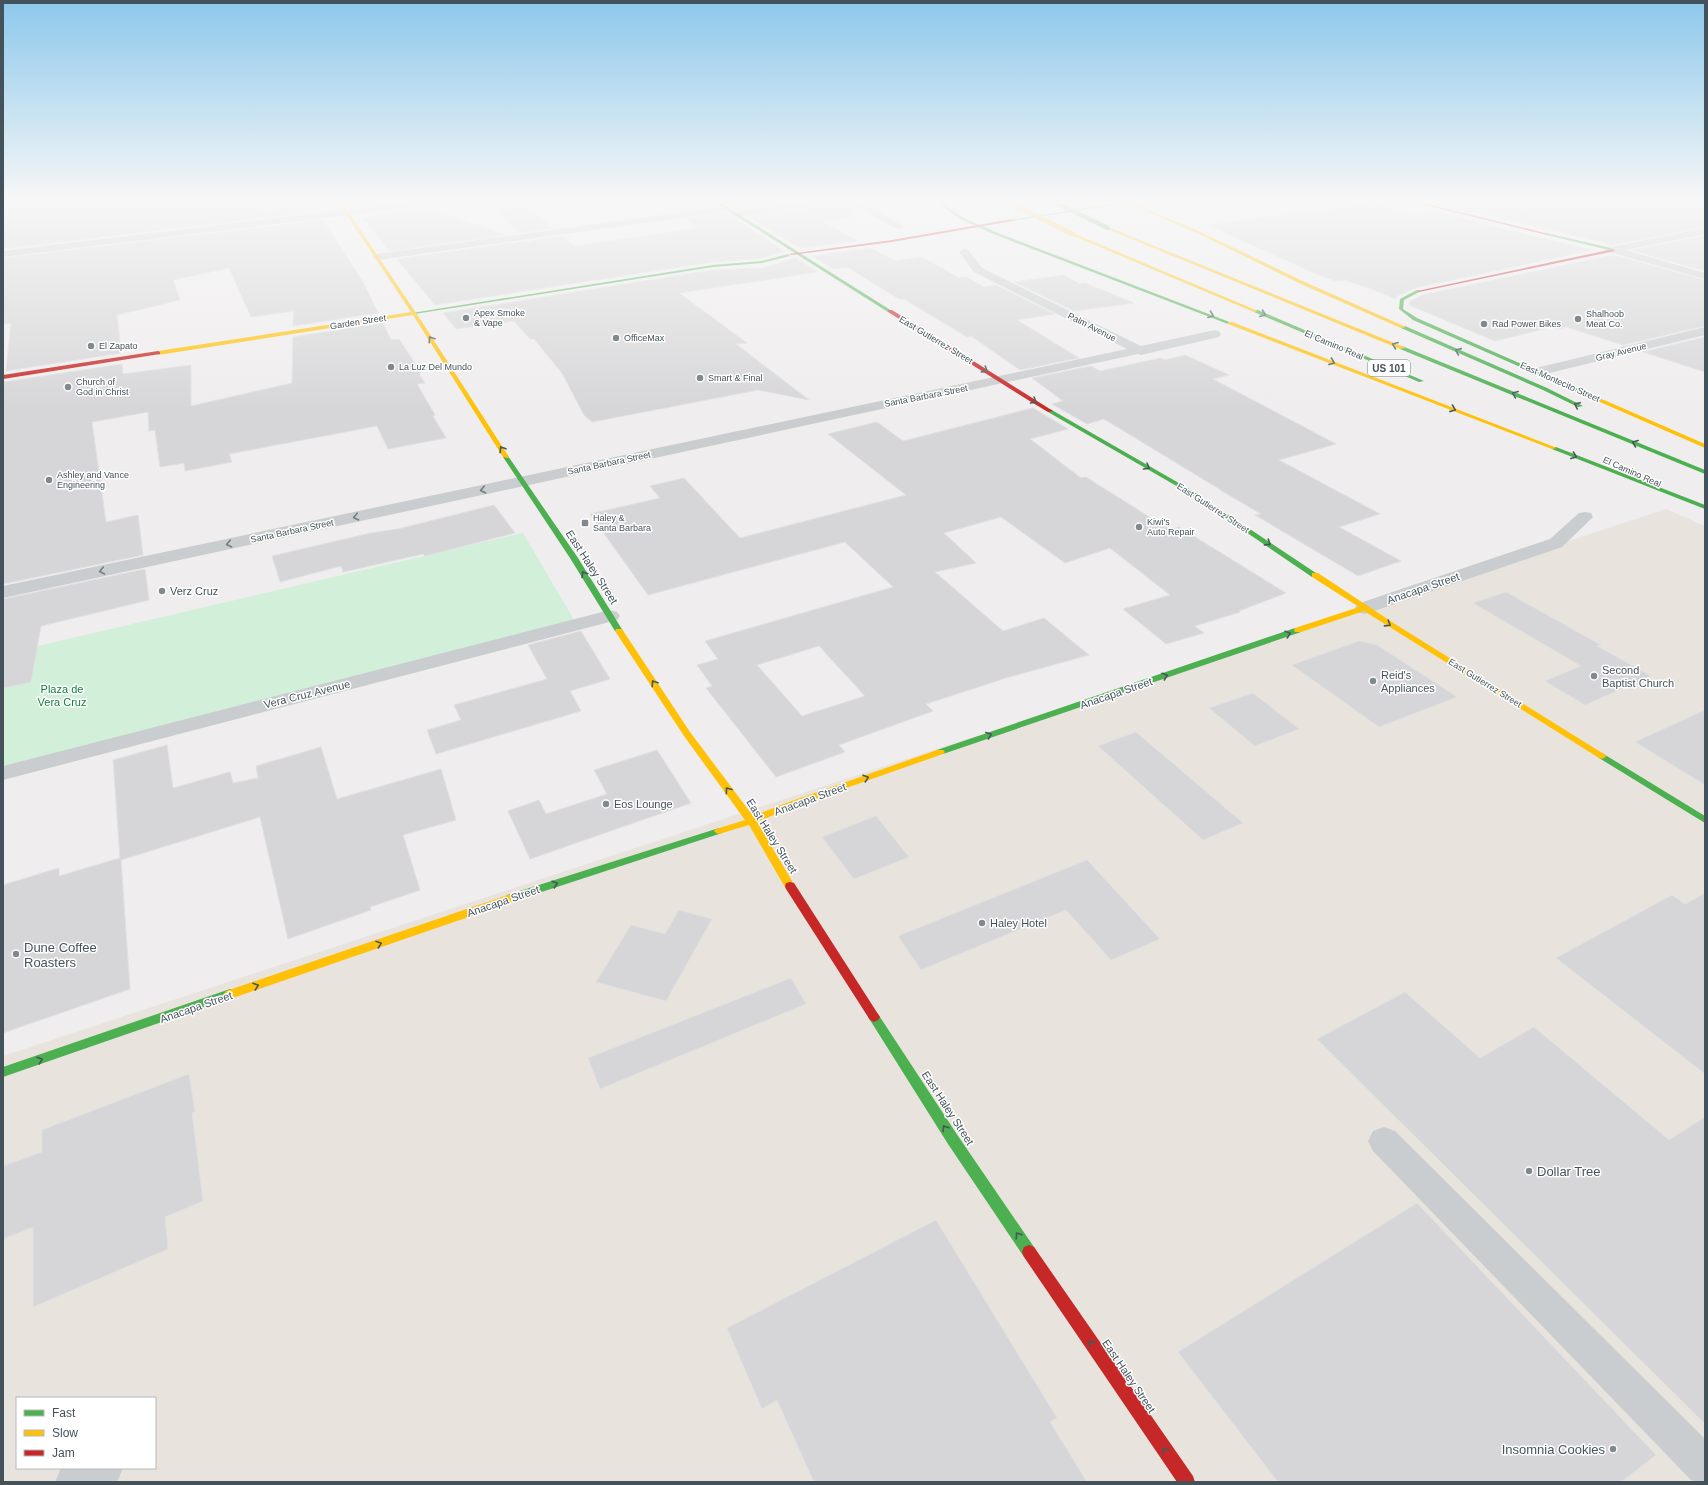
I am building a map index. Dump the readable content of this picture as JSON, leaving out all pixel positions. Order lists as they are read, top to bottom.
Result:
{
  "streets": {
    "main road": [
      "Garden Street",
      "East Gutierrez Street",
      "El Camino Real",
      "US 101",
      "East Montecito Street",
      "East Haley Street",
      "Anacapa Street"
    ],
    "street": [
      "Palm Avenue",
      "Gray Avenue",
      "Santa Barbara Street",
      "Vera Cruz Avenue"
    ]
  },
  "crossings": [
    ["Garden Street", "East Haley Street"],
    ["Palm Avenue", "Santa Barbara Street"],
    ["East Gutierrez Street", "Santa Barbara Street"],
    ["East Gutierrez Street", "Anacapa Street"],
    ["Gray Avenue", "East Montecito Street"],
    ["Santa Barbara Street", "East Haley Street"],
    ["East Haley Street", "Anacapa Street"],
    ["East Haley Street", "Vera Cruz Avenue"]
  ],
  "one_way": [
    "East Gutierrez Street",
    "Santa Barbara Street",
    "East Haley Street",
    "Anacapa Street"
  ],
  "parks": ["Plaza de Vera Cruz"],
  "places": {
    "other": [
      "Apex Smoke & Vape",
      "Shalhoob Meat Co.",
      "Rad Power Bikes",
      "OfficeMax",
      "El Zapato",
      "La Luz Del Mundo",
      "Smart & Final",
      "Church of God in Christ",
      "Ashley and Vance Engineering",
      "Kiwi's Auto Repair",
      "Verz Cruz",
      "Second Baptist Church",
      "Reid's Appliances",
      "Eos Lounge",
      "Haley Hotel",
      "Dune Coffee Roasters",
      "Dollar Tree",
      "Insomnia Cookies"
    ],
    "transit": ["Haley & Santa Barbara"]
  },
  "legend": ["Fast", "Slow", "Jam"]
}
